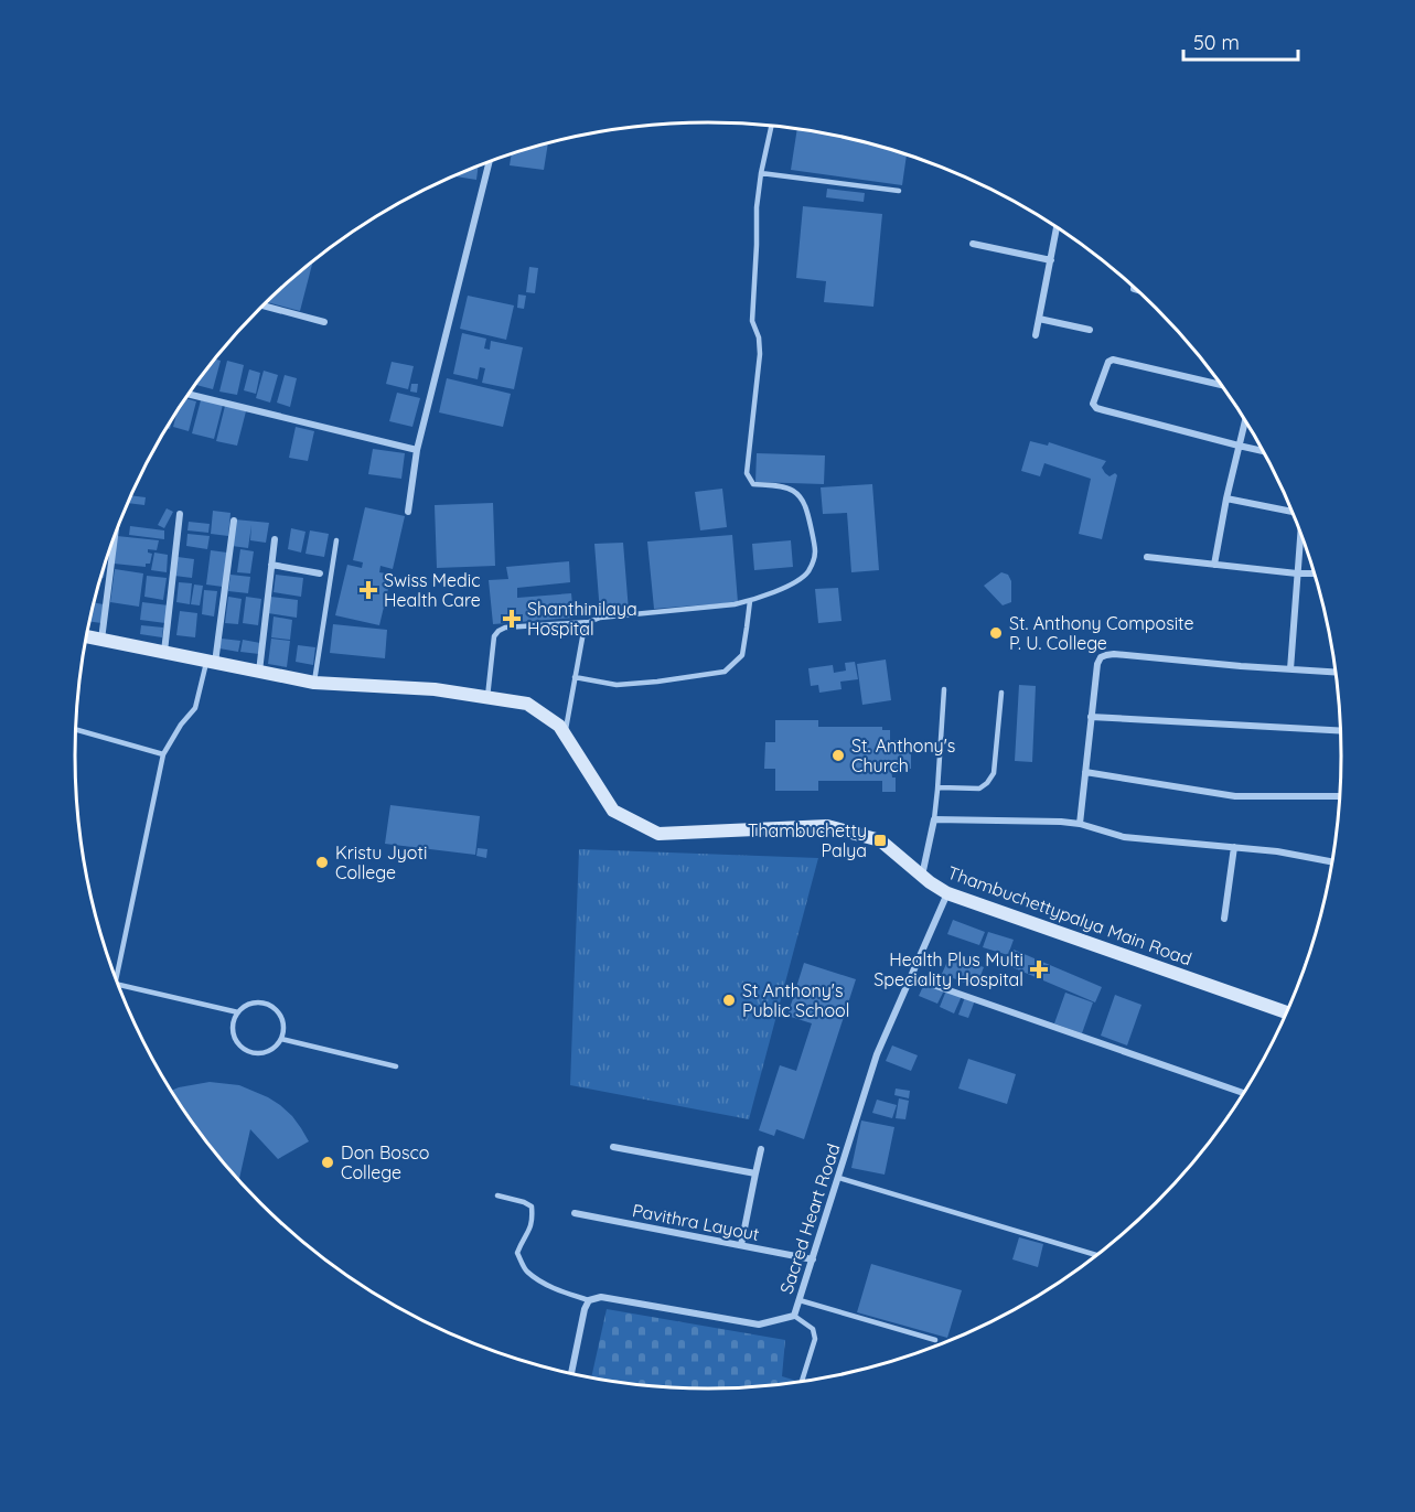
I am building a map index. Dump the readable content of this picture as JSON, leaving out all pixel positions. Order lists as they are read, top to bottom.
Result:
{
  "streets": {
    "main road": ["Thambuchettypalya Main Road"],
    "street": ["Sacred Heart Road", "Pavithra Layout"]
  },
  "crossings": [
    ["Thambuchettypalya Main Road", "Sacred Heart Road"],
    ["Sacred Heart Road", "Pavithra Layout"]
  ],
  "places": {
    "health": ["Swiss Medic Health Care", "Shanthinilaya Hospital", "Health Plus Multi Speciality Hospital"],
    "other": [
      "St. Anthony Composite P. U. College",
      "St. Anthony's Church",
      "Kristu Jyoti College",
      "St Anthony's Public School",
      "Don Bosco College"
    ],
    "transit": ["Thambuchetty Palya"]
  },
  "scale_bar": "50 m"
}
